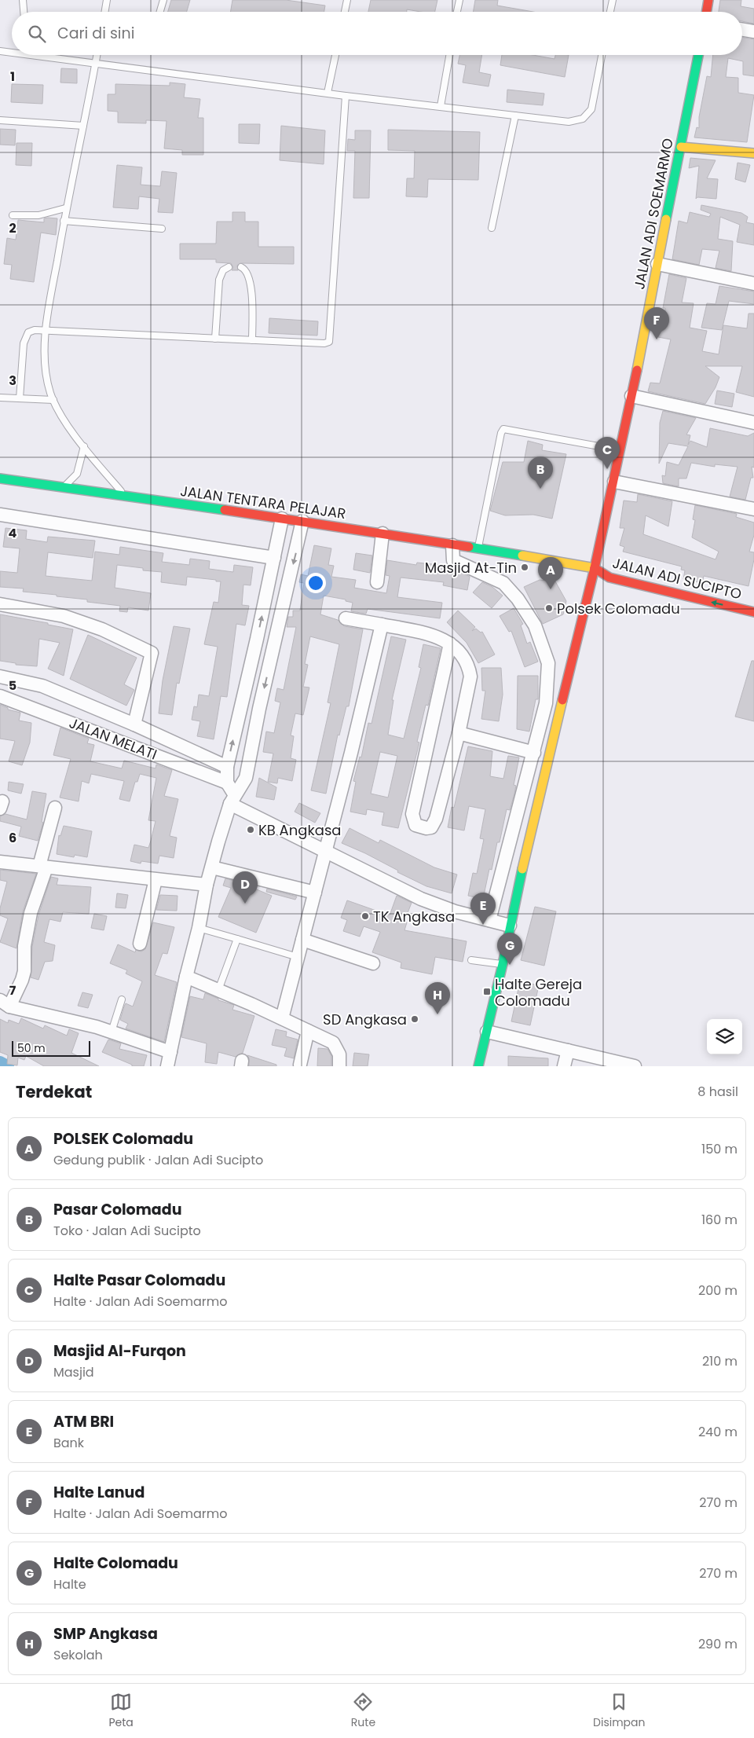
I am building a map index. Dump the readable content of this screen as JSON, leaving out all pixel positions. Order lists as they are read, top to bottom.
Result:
{
  "streets": {
    "main road": ["JALAN ADI SOEMARMO", "JALAN TENTARA PELAJAR", "JALAN ADI SUCIPTO"],
    "street": ["JALAN MELATI"]
  },
  "crossings": [
    ["JALAN ADI SOEMARMO", "JALAN ADI SUCIPTO"],
    ["JALAN TENTARA PELAJAR", "JALAN ADI SUCIPTO"]
  ],
  "one_way": ["JALAN ADI SUCIPTO"],
  "places": {
    "other": [
      "Masjid At-Tin",
      "Polsek Colomadu",
      "KB Angkasa",
      "TK Angkasa",
      "SD Angkasa"
    ],
    "transit": ["Halte Gereja Colomadu"]
  },
  "scale_bar": "50 m",
  "page": {
    "search": "Cari di sini",
    "pins": [
      "F",
      "C",
      "B",
      "A",
      "D",
      "E",
      "G",
      "H"
    ],
    "scale": "50 m",
    "heading": ["Terdekat", "8 hasil"],
    "list": [
      {
        "mark": "A",
        "name": "POLSEK Colomadu",
        "note": "Gedung publik · Jalan Adi Sucipto",
        "value": "150 m"
      },
      {
        "mark": "B",
        "name": "Pasar Colomadu",
        "note": "Toko · Jalan Adi Sucipto",
        "value": "160 m"
      },
      {
        "mark": "C",
        "name": "Halte Pasar Colomadu",
        "note": "Halte · Jalan Adi Soemarmo",
        "value": "200 m"
      },
      {
        "mark": "D",
        "name": "Masjid Al-Furqon",
        "note": "Masjid",
        "value": "210 m"
      },
      {
        "mark": "E",
        "name": "ATM BRI",
        "note": "Bank",
        "value": "240 m"
      },
      {
        "mark": "F",
        "name": "Halte Lanud",
        "note": "Halte · Jalan Adi Soemarmo",
        "value": "270 m"
      },
      {
        "mark": "G",
        "name": "Halte Colomadu",
        "note": "Halte",
        "value": "270 m"
      },
      {
        "mark": "H",
        "name": "SMP Angkasa",
        "note": "Sekolah",
        "value": "290 m"
      }
    ],
    "nav": ["Peta", "Rute", "Disimpan"]
  },
  "grid": {
    "rows": [
      "1",
      "2",
      "3",
      "4",
      "5",
      "6",
      "7"
    ]
  }
}
